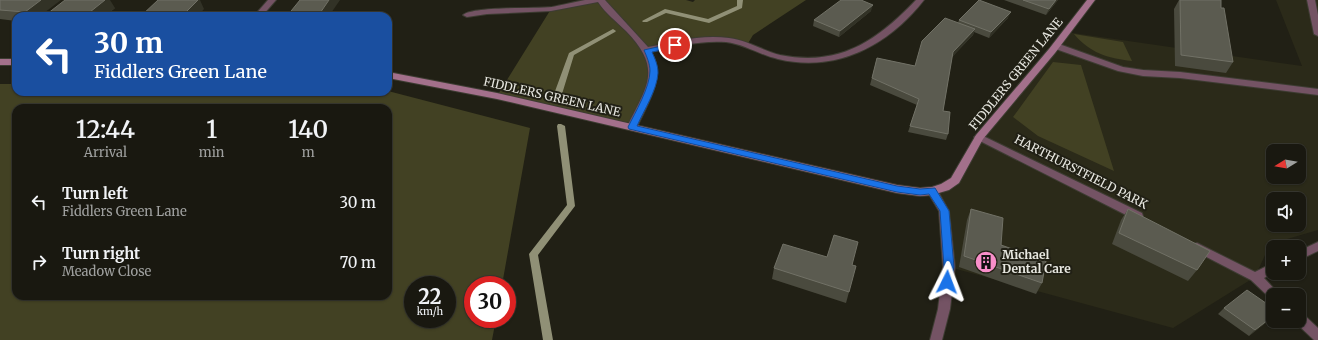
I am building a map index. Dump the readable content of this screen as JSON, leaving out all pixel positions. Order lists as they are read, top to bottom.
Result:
{
  "streets": {
    "street": ["FIDDLERS GREEN LANE", "HARTHURSTFIELD PARK"]
  },
  "crossings": [
    ["FIDDLERS GREEN LANE", "HARTHURSTFIELD PARK"]
  ],
  "places": {
    "building": ["Michael Dental Care"]
  },
  "north": "left",
  "page": {
    "turn": ["30 m", "Fiddlers Green Lane"],
    "eta": [
      "12:44",
      "Arrival",
      "1",
      "min",
      "140",
      "m"
    ],
    "map_buttons": ["+", "−"],
    "list": [
      {
        "name": "Turn left",
        "note": "Fiddlers Green Lane",
        "value": "30 m"
      },
      {
        "name": "Turn right",
        "note": "Meadow Close",
        "value": "70 m"
      }
    ],
    "speed": "22 km/h",
    "limit": "30"
  }
}
